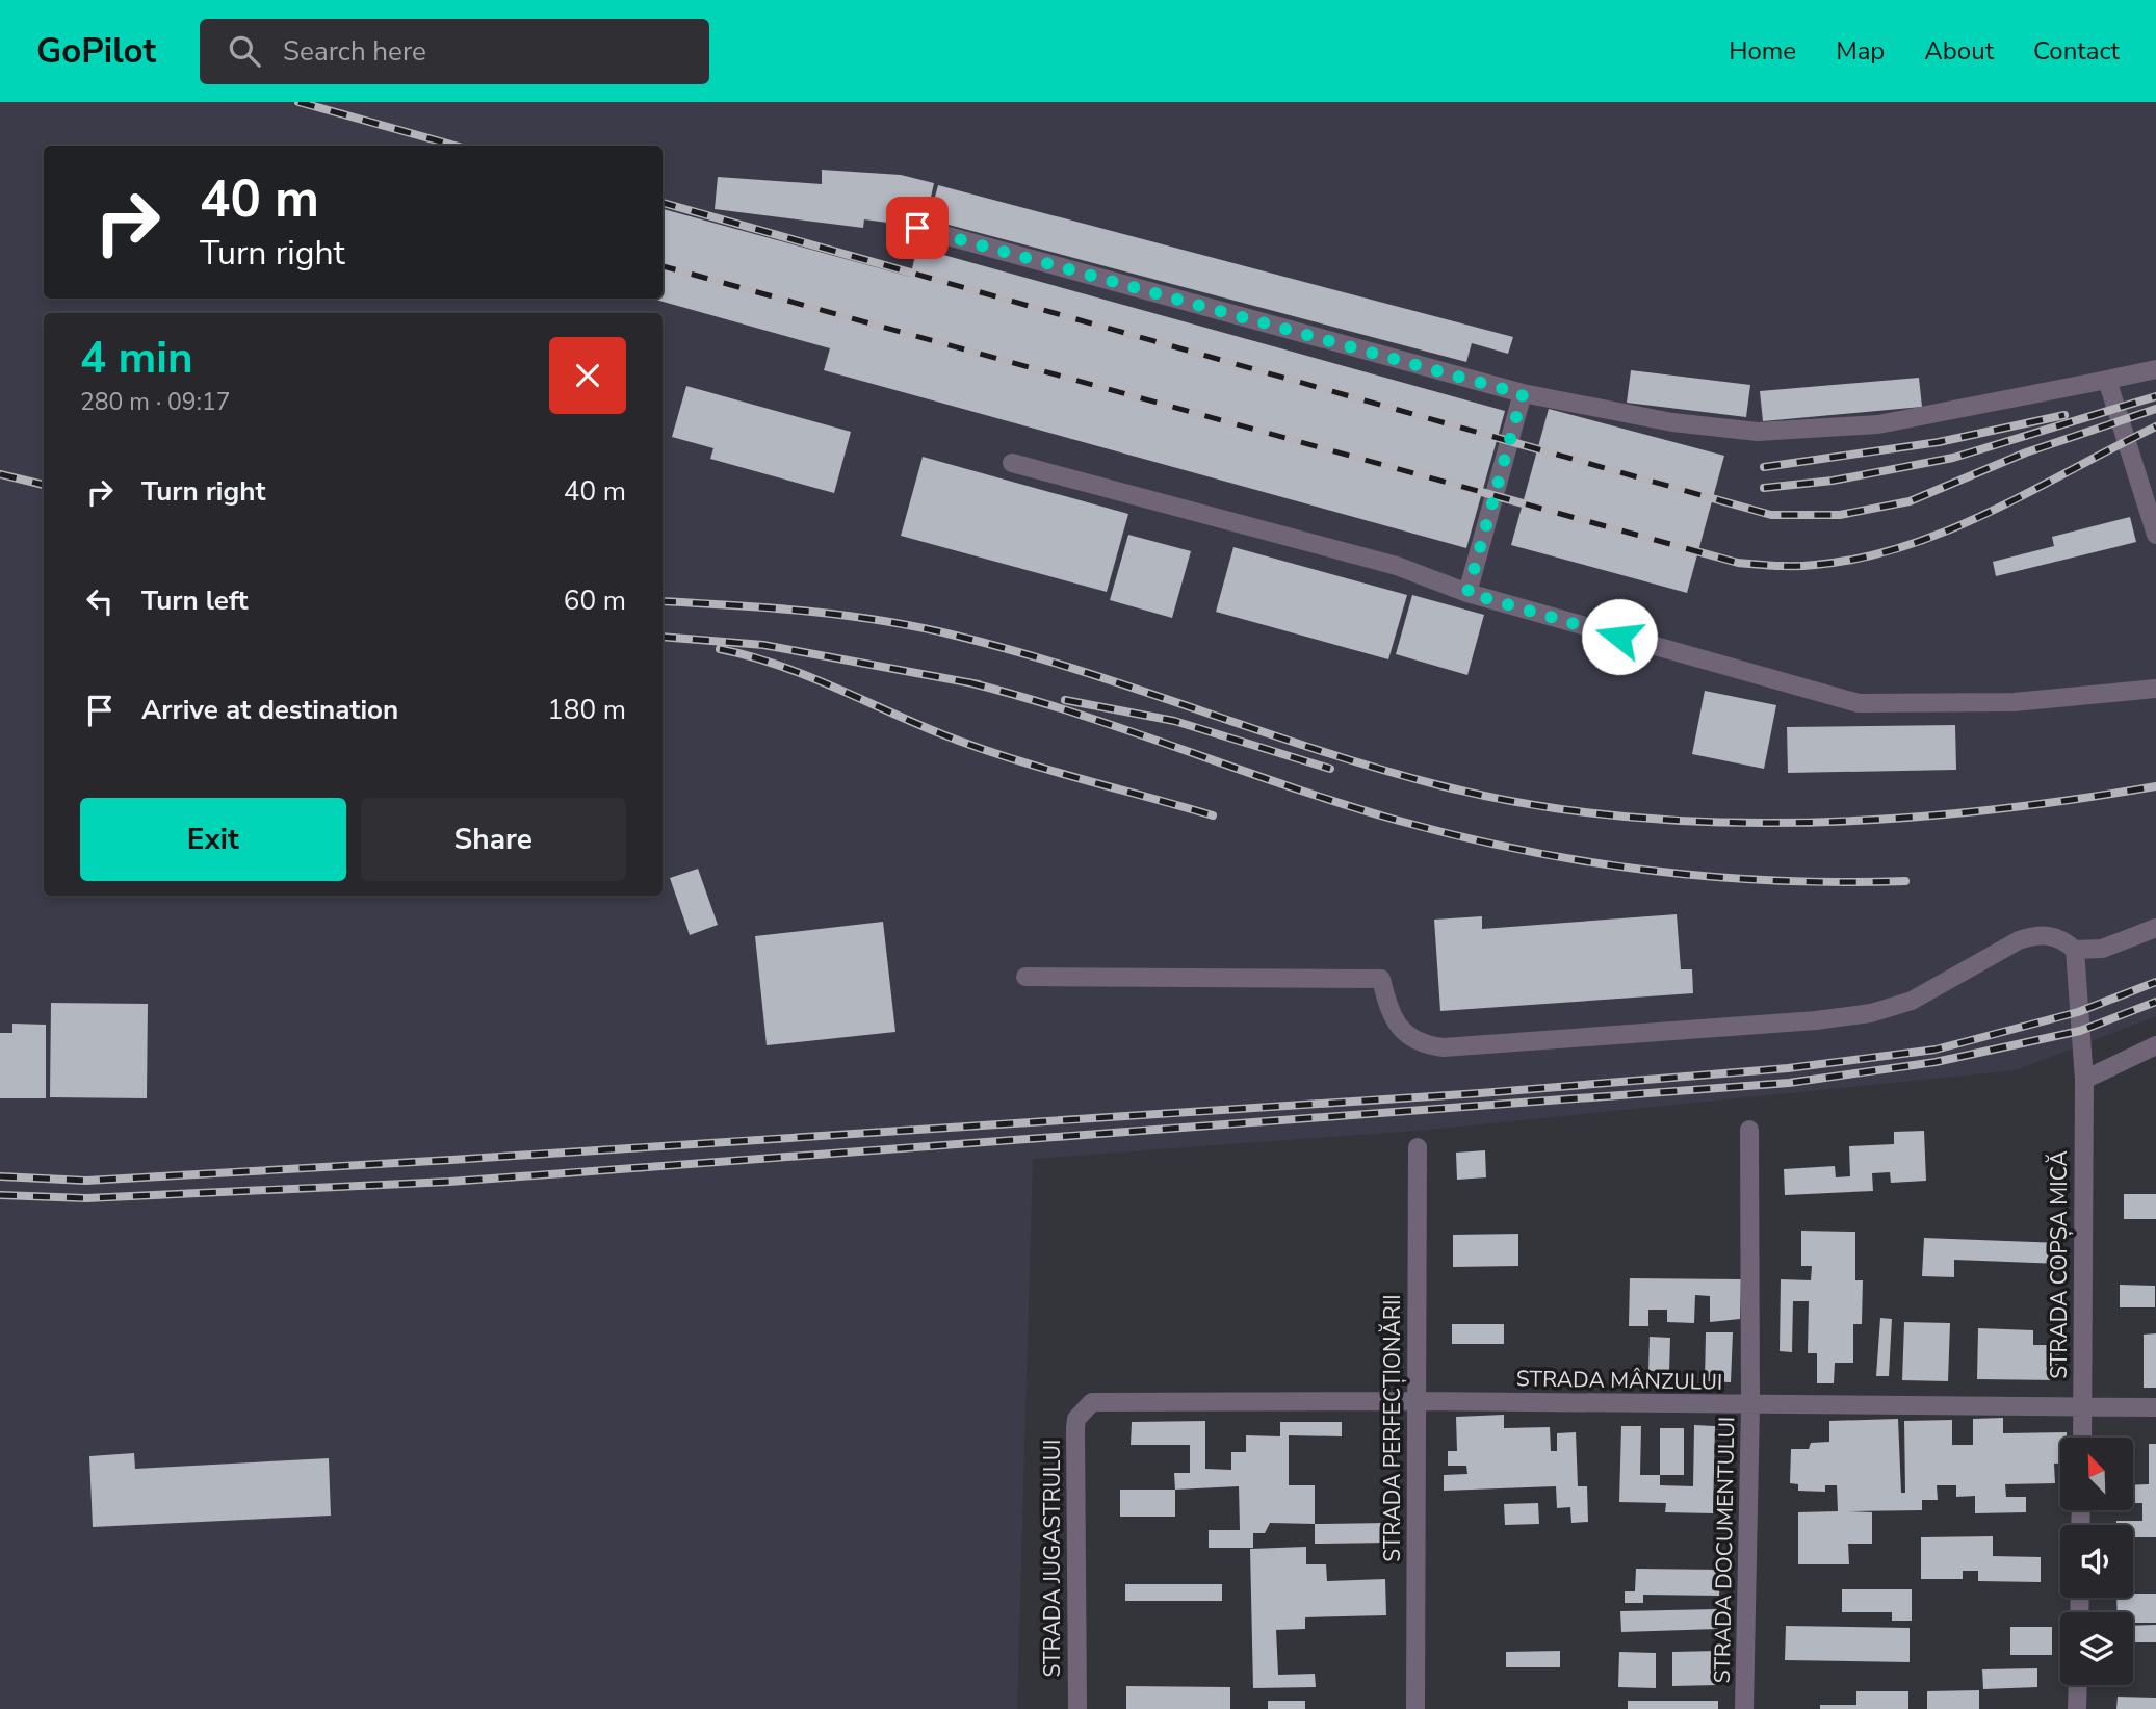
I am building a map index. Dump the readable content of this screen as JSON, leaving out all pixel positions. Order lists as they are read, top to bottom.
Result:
{
  "streets": {
    "street": [
      "STRADA COPȘA MICĂ",
      "STRADA MÂNZULUI",
      "STRADA PERFECȚIONĂRII",
      "STRADA DOCUMENTULUI",
      "STRADA JUGASTRULUI"
    ]
  },
  "crossings": [
    ["STRADA COPȘA MICĂ", "STRADA MÂNZULUI"],
    ["STRADA MÂNZULUI", "STRADA PERFECȚIONĂRII"],
    ["STRADA MÂNZULUI", "STRADA DOCUMENTULUI"],
    ["STRADA MÂNZULUI", "STRADA JUGASTRULUI"]
  ],
  "north": "top left",
  "page": {
    "header": "GoPilot",
    "search": "Search here",
    "nav": [
      "Home",
      "Map",
      "About",
      "Contact"
    ],
    "turn": ["40 m", "Turn right"],
    "heading": ["4 min", "280 m · 09:17"],
    "list": [
      {
        "name": "Turn right",
        "value": "40 m"
      },
      {
        "name": "Turn left",
        "value": "60 m"
      },
      {
        "name": "Arrive at destination",
        "value": "180 m"
      }
    ],
    "buttons": ["Exit", "Share"]
  }
}
